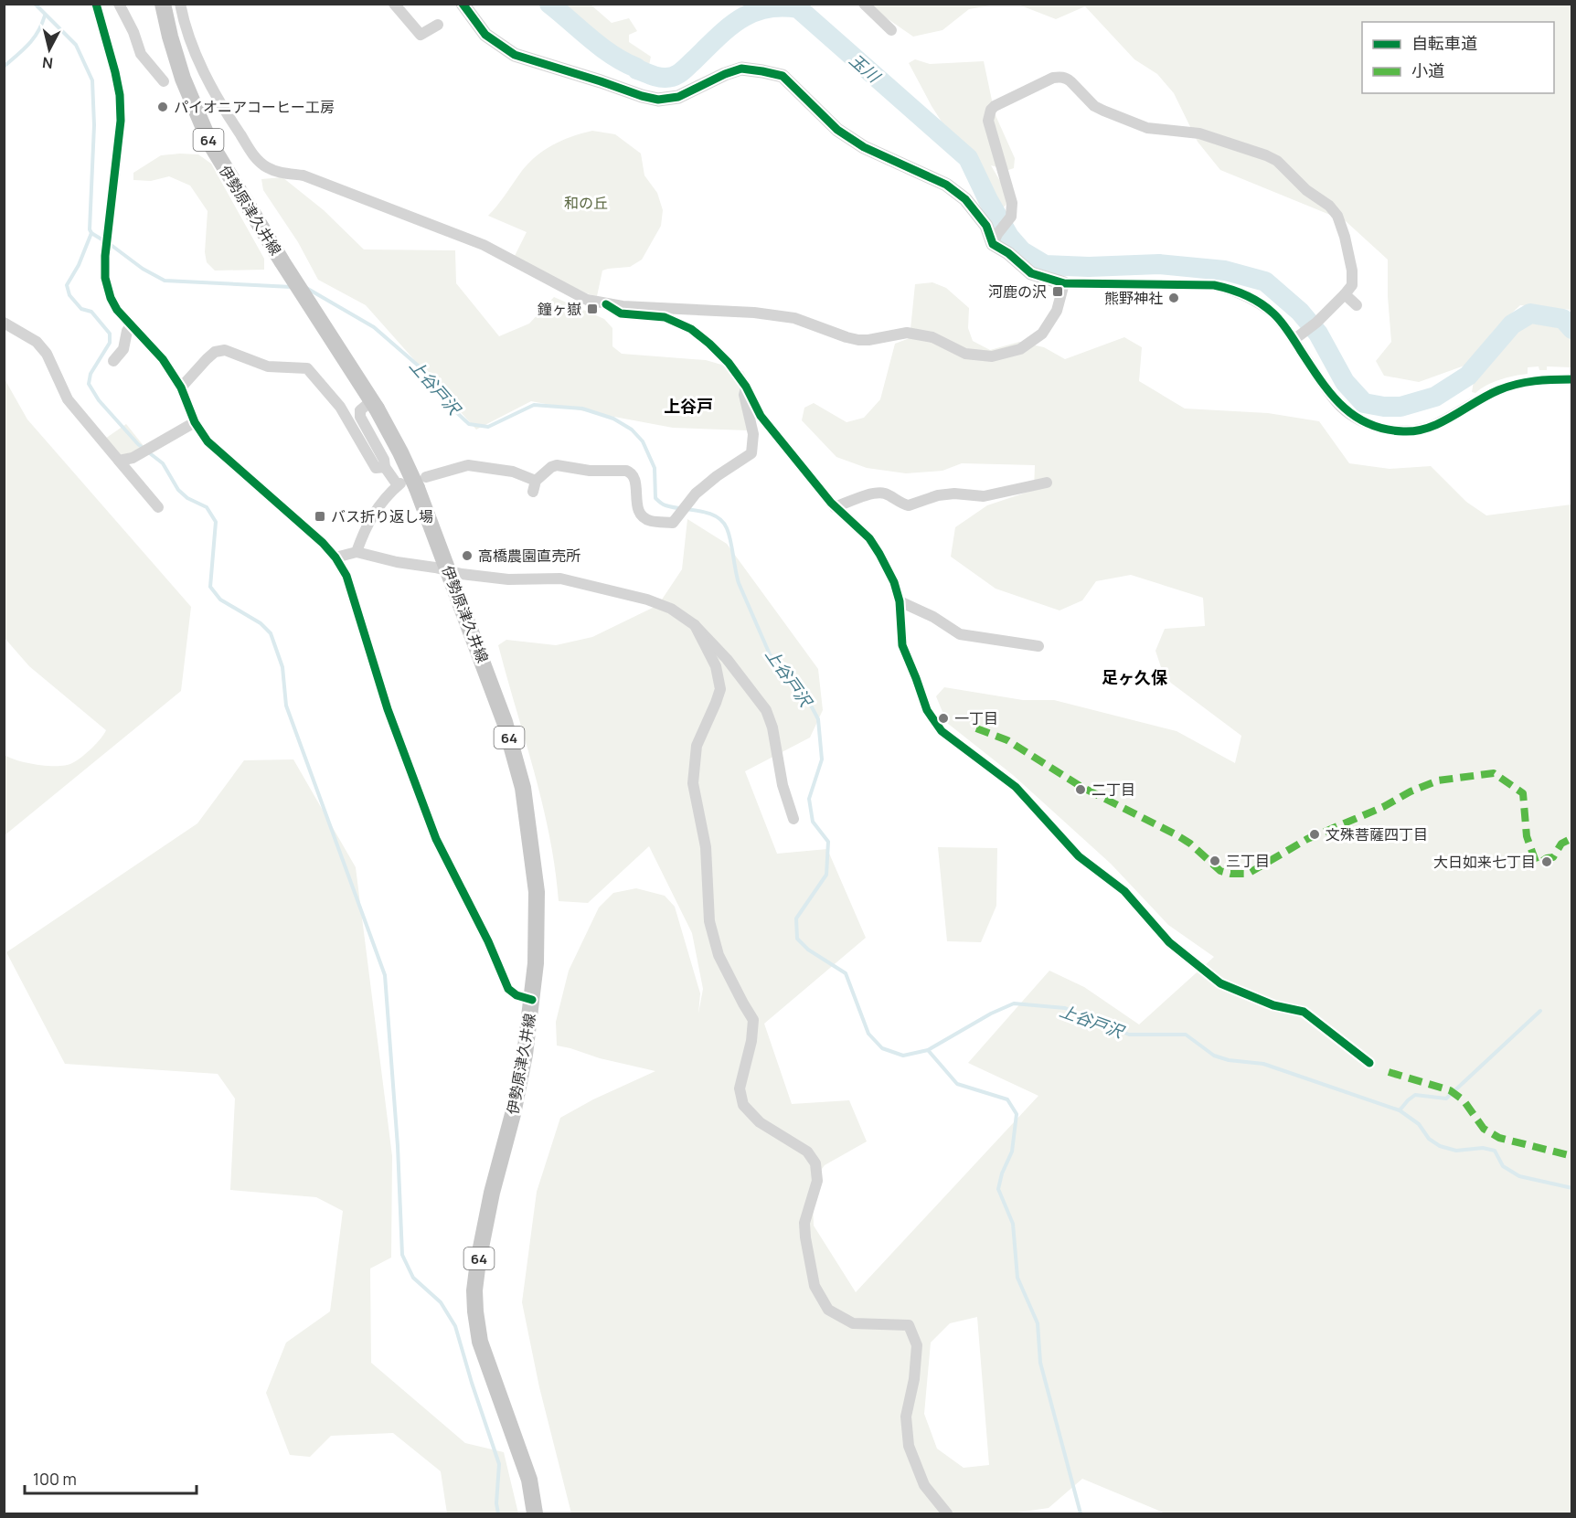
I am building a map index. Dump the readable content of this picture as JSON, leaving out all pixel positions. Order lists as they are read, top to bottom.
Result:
{
  "streets": {
    "main road": ["64", "伊勢原津久井線"]
  },
  "crossings": [
    ["64", "伊勢原津久井線"]
  ],
  "districts": ["上谷戸", "足ヶ久保"],
  "water": ["玉川", "上谷戸沢"],
  "parks": ["和の丘"],
  "places": {
    "other": [
      "パイオニアコーヒー工房",
      "熊野神社",
      "高橋農園直売所",
      "一丁目",
      "二丁目",
      "文殊菩薩四丁目",
      "三丁目",
      "大日如来七丁目"
    ],
    "transit": ["河鹿の沢", "鐘ヶ嶽", "バス折り返し場"]
  },
  "legend": ["自転車道", "小道"],
  "scale_bar": "100 m",
  "north": "bottom"
}
